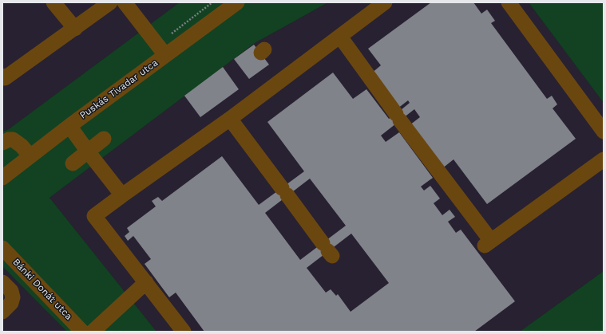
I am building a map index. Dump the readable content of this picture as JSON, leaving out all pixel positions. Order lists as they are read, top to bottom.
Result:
{
  "streets": {
    "street": ["Puskás Tivadar utca", "Bánki Donát utca"]
  }
}
